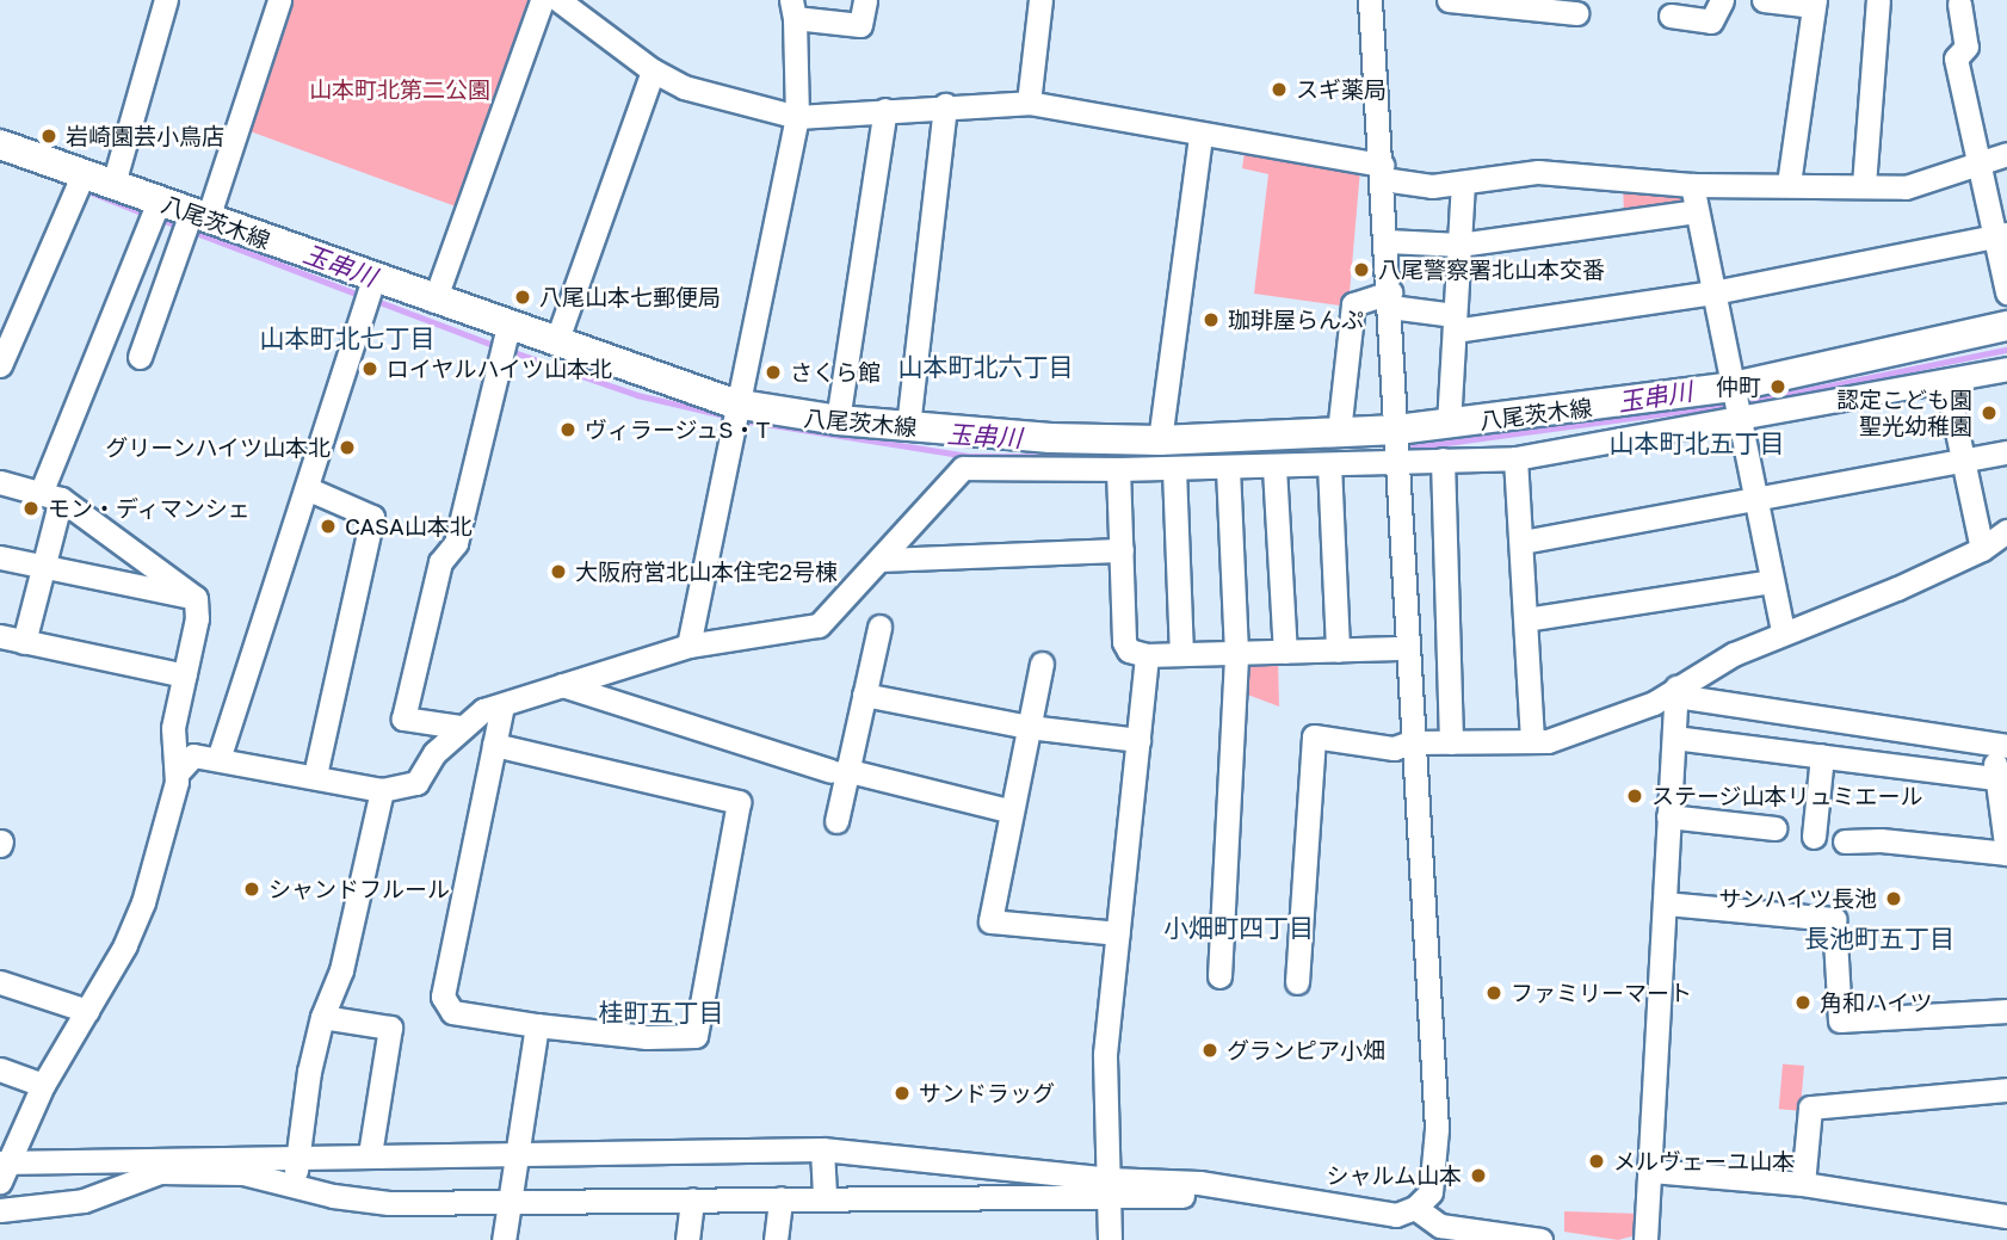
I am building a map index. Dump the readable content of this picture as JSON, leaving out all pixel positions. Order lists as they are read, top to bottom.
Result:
{
  "streets": {
    "main road": ["八尾茨木線"]
  },
  "districts": [
    "山本町北七丁目",
    "山本町北六丁目",
    "山本町北五丁目",
    "小畑町四丁目",
    "長池町五丁目",
    "桂町五丁目"
  ],
  "water": ["玉串川"],
  "parks": ["山本町北第二公園"],
  "places": [
    "スギ薬局",
    "岩崎園芸小鳥店",
    "八尾警察署北山本交番",
    "八尾山本七郵便局",
    "珈琲屋らんぷ",
    "ロイヤルハイツ山本北",
    "さくら館",
    "仲町",
    "認定こども園 聖光幼稚園",
    "ヴィラージュS・T",
    "グリーンハイツ山本北",
    "モン・ディマンシェ",
    "CASA山本北",
    "大阪府営北山本住宅2号棟",
    "ステージ山本リュミエール",
    "シャンドフルール",
    "サンハイツ長池",
    "ファミリーマート",
    "角和ハイツ",
    "グランピア小畑",
    "サンドラッグ",
    "メルヴェーユ山本",
    "シャルム山本"
  ]
}
